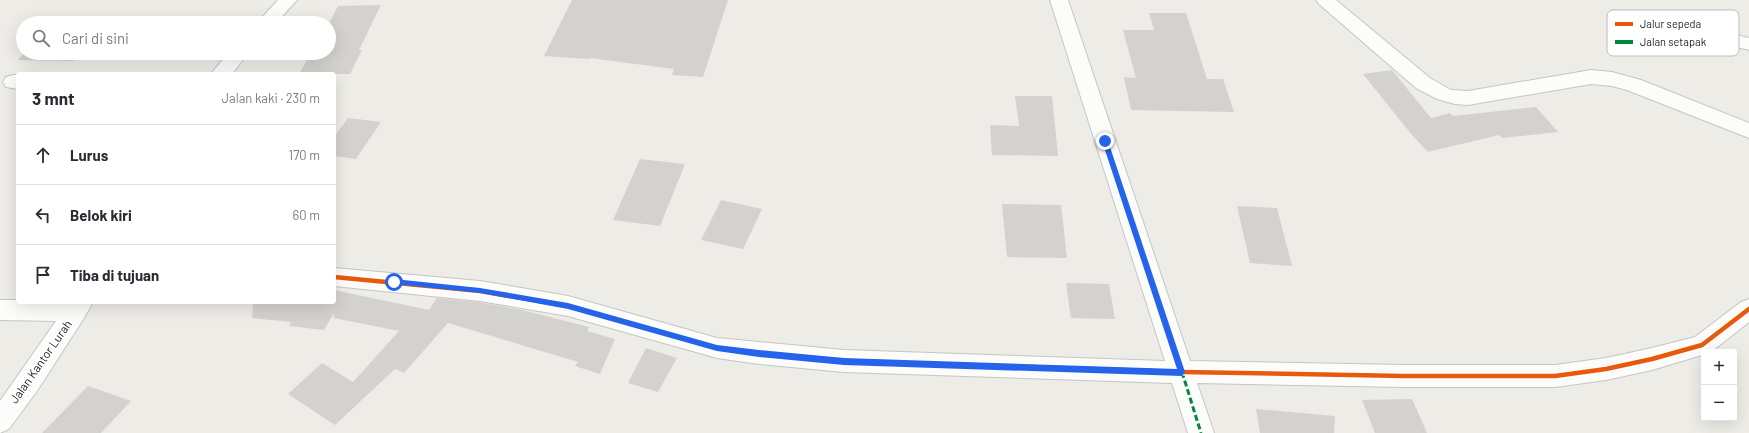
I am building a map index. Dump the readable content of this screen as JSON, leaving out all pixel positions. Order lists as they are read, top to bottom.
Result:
{
  "streets": {
    "street": ["Jalan Kantor Lurah"]
  },
  "legend": ["Jalur sepeda", "Jalan setapak"],
  "page": {
    "search": "Cari di sini",
    "heading": ["3 mnt", "Jalan kaki · 230 m"],
    "list": [
      ["Lurus", "170 m"],
      ["Belok kiri", "60 m"],
      "Tiba di tujuan"
    ],
    "map_buttons": ["+", "−"]
  }
}
